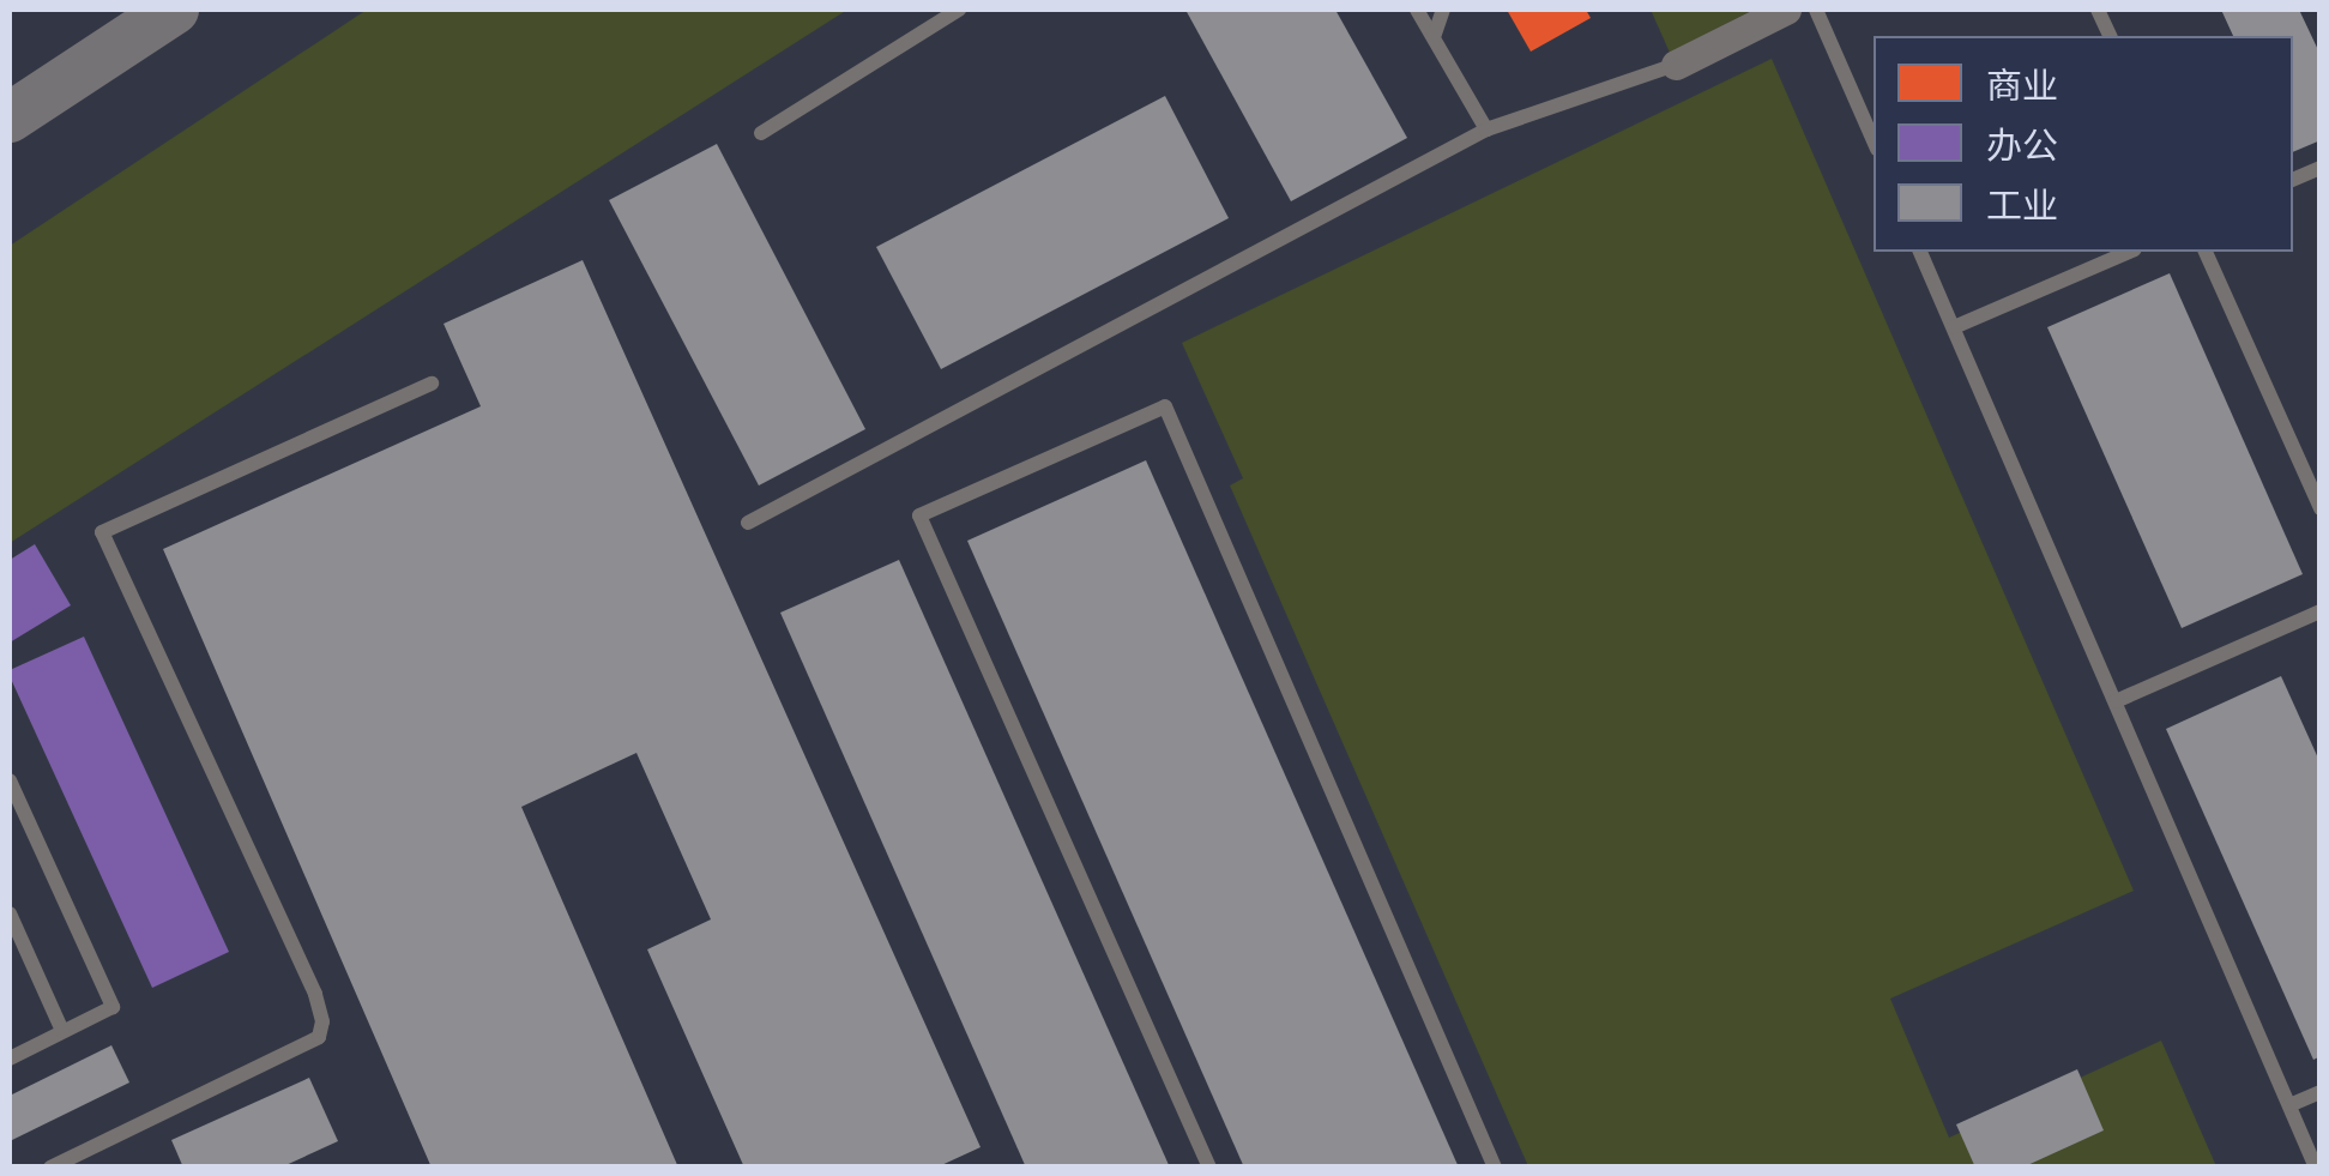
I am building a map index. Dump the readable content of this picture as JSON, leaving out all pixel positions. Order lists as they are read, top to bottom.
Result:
{
  "legend": ["商业", "办公", "工业"]
}
